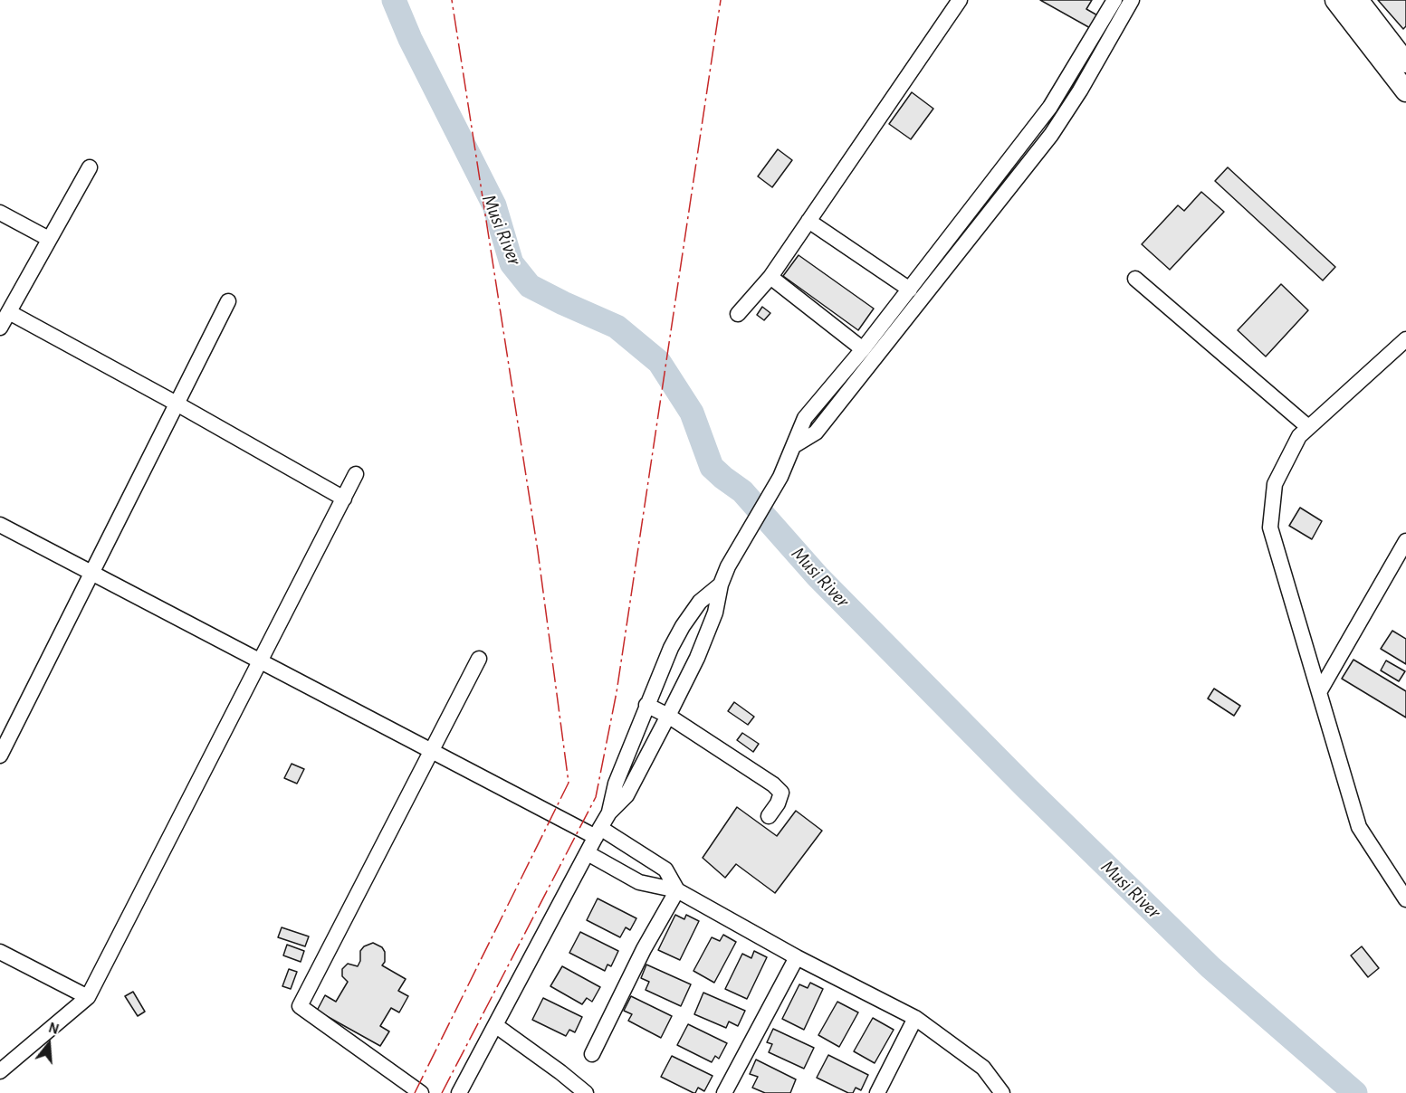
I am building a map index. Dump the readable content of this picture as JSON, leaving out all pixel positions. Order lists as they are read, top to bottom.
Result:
{
  "water": ["Musi River"],
  "north": "top"
}
